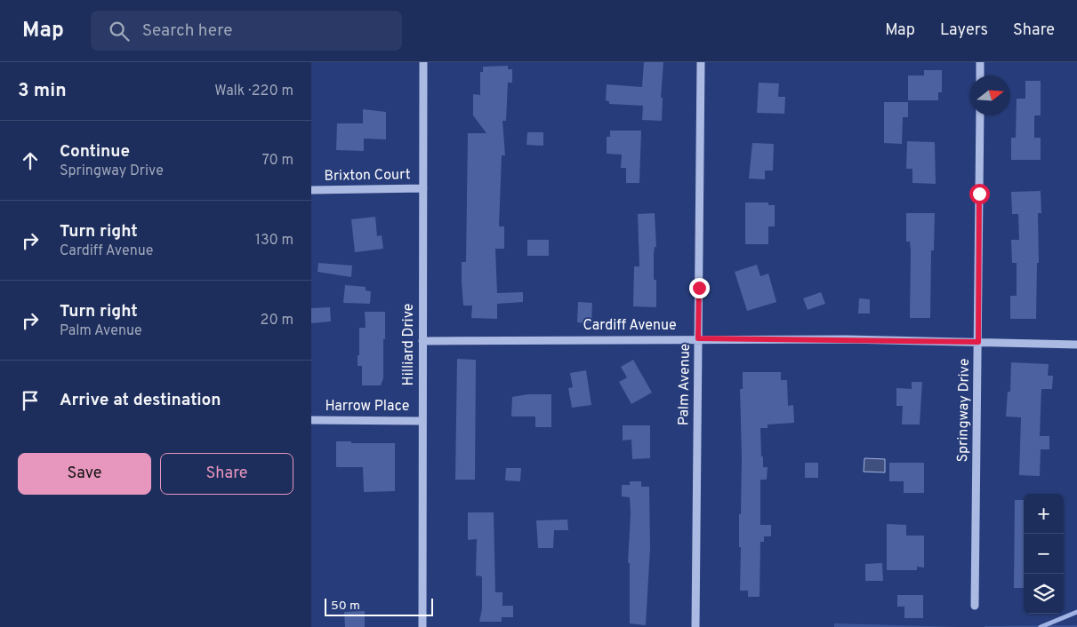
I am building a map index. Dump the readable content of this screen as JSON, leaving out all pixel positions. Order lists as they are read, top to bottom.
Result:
{
  "streets": {
    "street": [
      "Brixton Court",
      "Cardiff Avenue",
      "Hilliard Drive",
      "Palm Avenue",
      "Harrow Place",
      "Springway Drive"
    ]
  },
  "crossings": [
    ["Brixton Court", "Hilliard Drive"],
    ["Cardiff Avenue", "Hilliard Drive"],
    ["Cardiff Avenue", "Palm Avenue"],
    ["Cardiff Avenue", "Springway Drive"],
    ["Hilliard Drive", "Harrow Place"]
  ],
  "scale_bar": "50 m",
  "north": "right",
  "page": {
    "header": "Map",
    "search": "Search here",
    "nav": ["Map", "Layers", "Share"],
    "heading": ["3 min", "Walk · 220 m"],
    "list": [
      ["Continue", "Springway Drive", "70 m"],
      ["Turn right", "Cardiff Avenue", "130 m"],
      ["Turn right", "Palm Avenue", "20 m"],
      "Arrive at destination"
    ],
    "buttons": ["Save", "Share"],
    "map_buttons": ["+", "−"],
    "scale": "50 m"
  }
}
